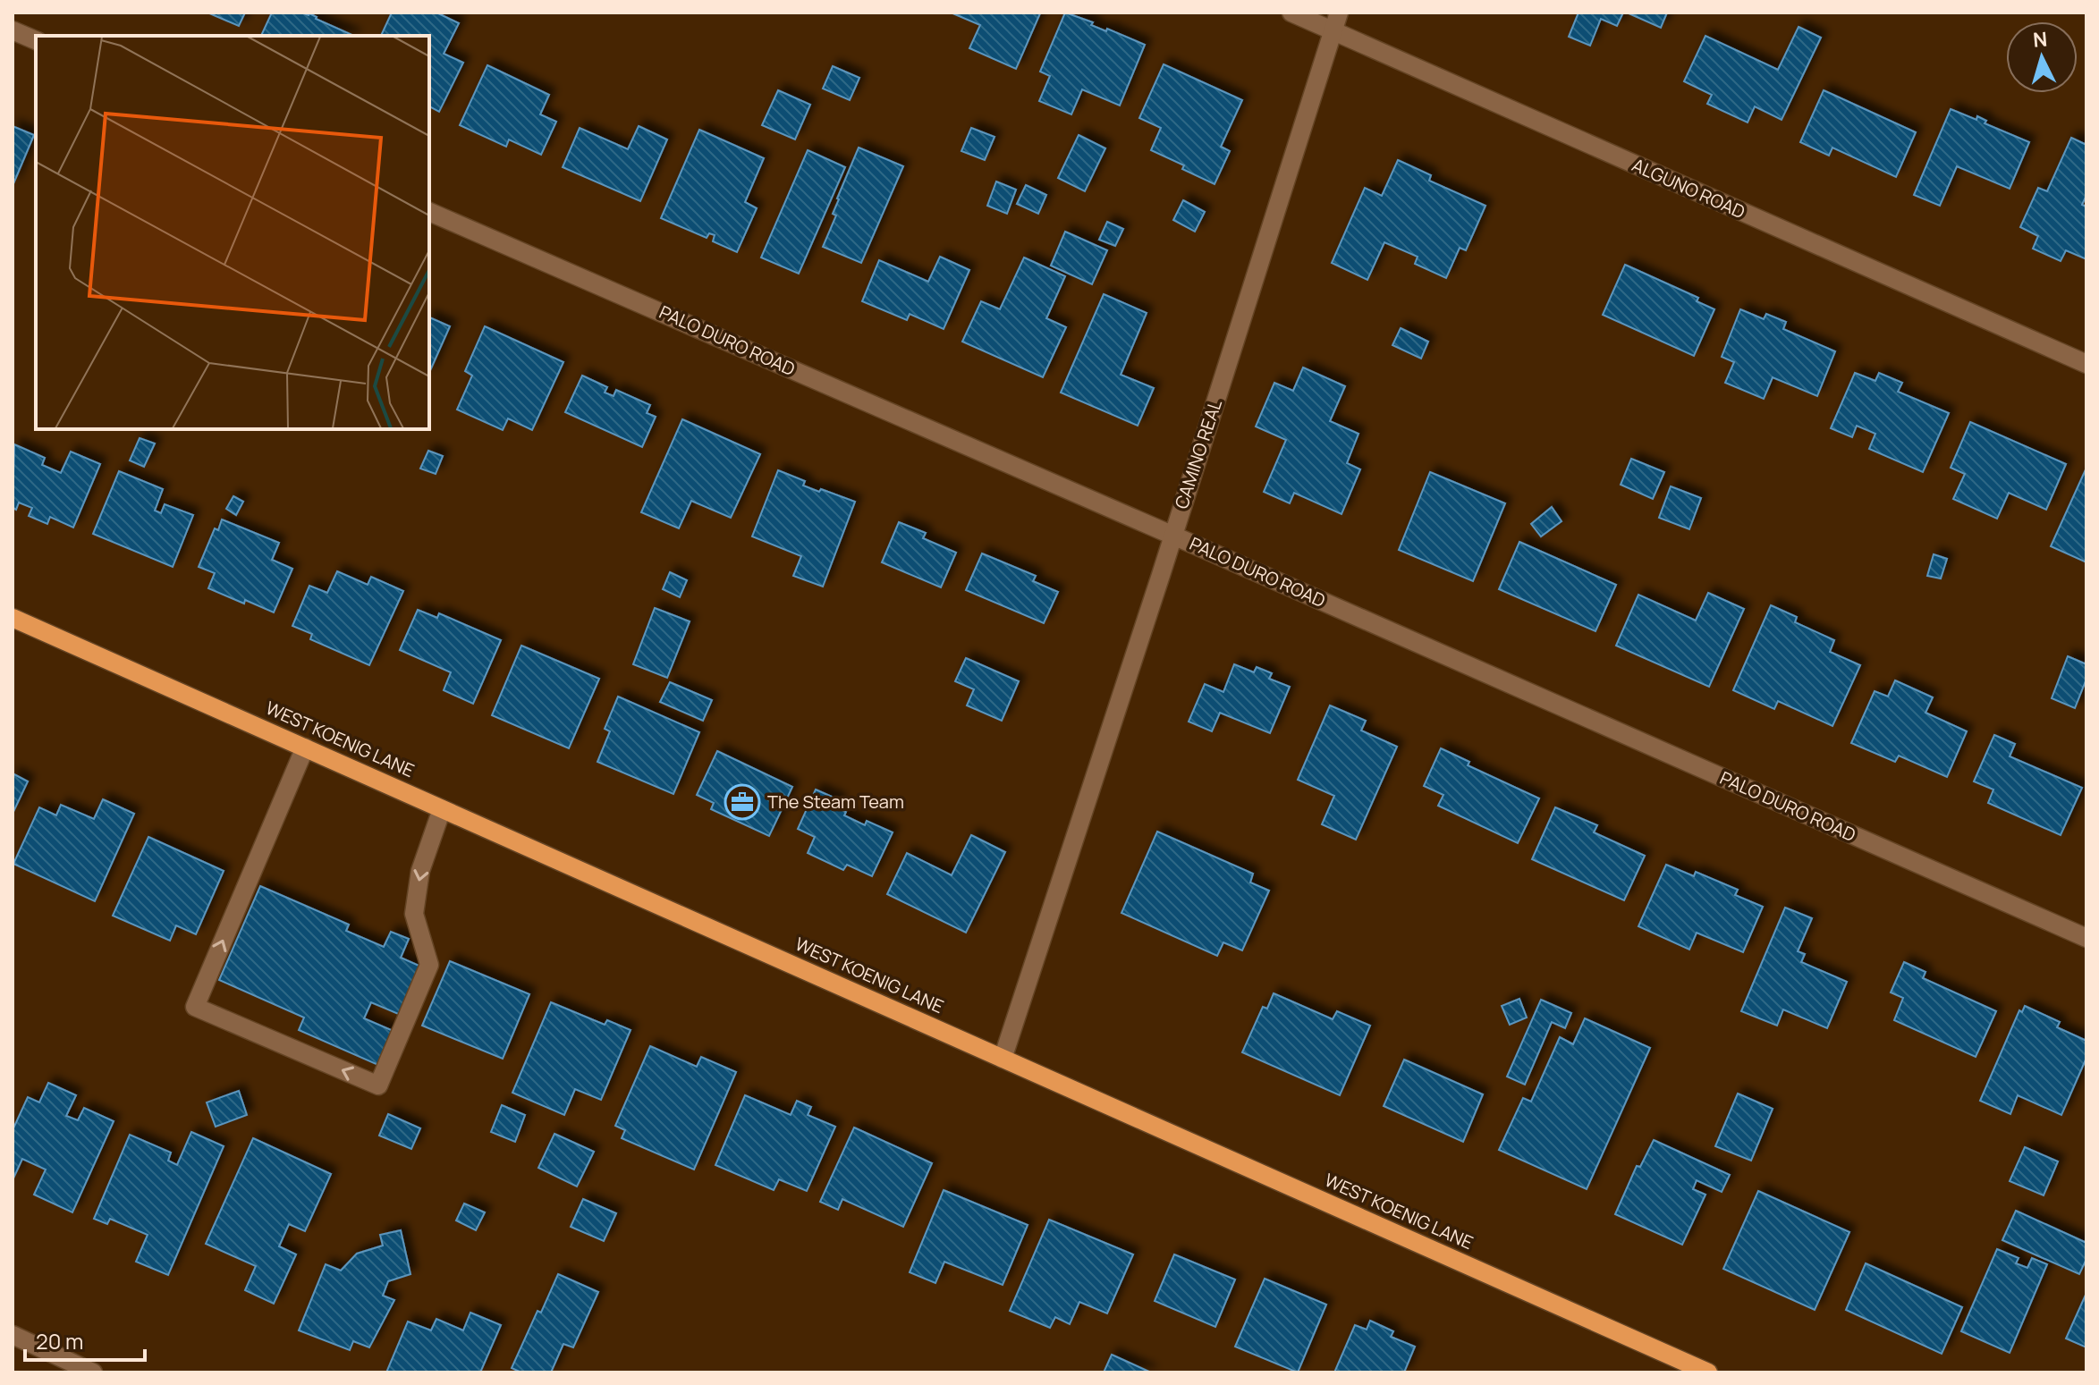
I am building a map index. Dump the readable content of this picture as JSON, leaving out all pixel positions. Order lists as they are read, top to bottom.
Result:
{
  "streets": {
    "main road": ["WEST KOENIG LANE"],
    "street": ["ALGUNO ROAD", "PALO DURO ROAD", "CAMINO REAL"]
  },
  "crossings": [
    ["ALGUNO ROAD", "CAMINO REAL"],
    ["PALO DURO ROAD", "CAMINO REAL"],
    ["CAMINO REAL", "WEST KOENIG LANE"]
  ],
  "places": {
    "office": ["The Steam Team"]
  },
  "scale_bar": "20 m",
  "north": "top"
}
